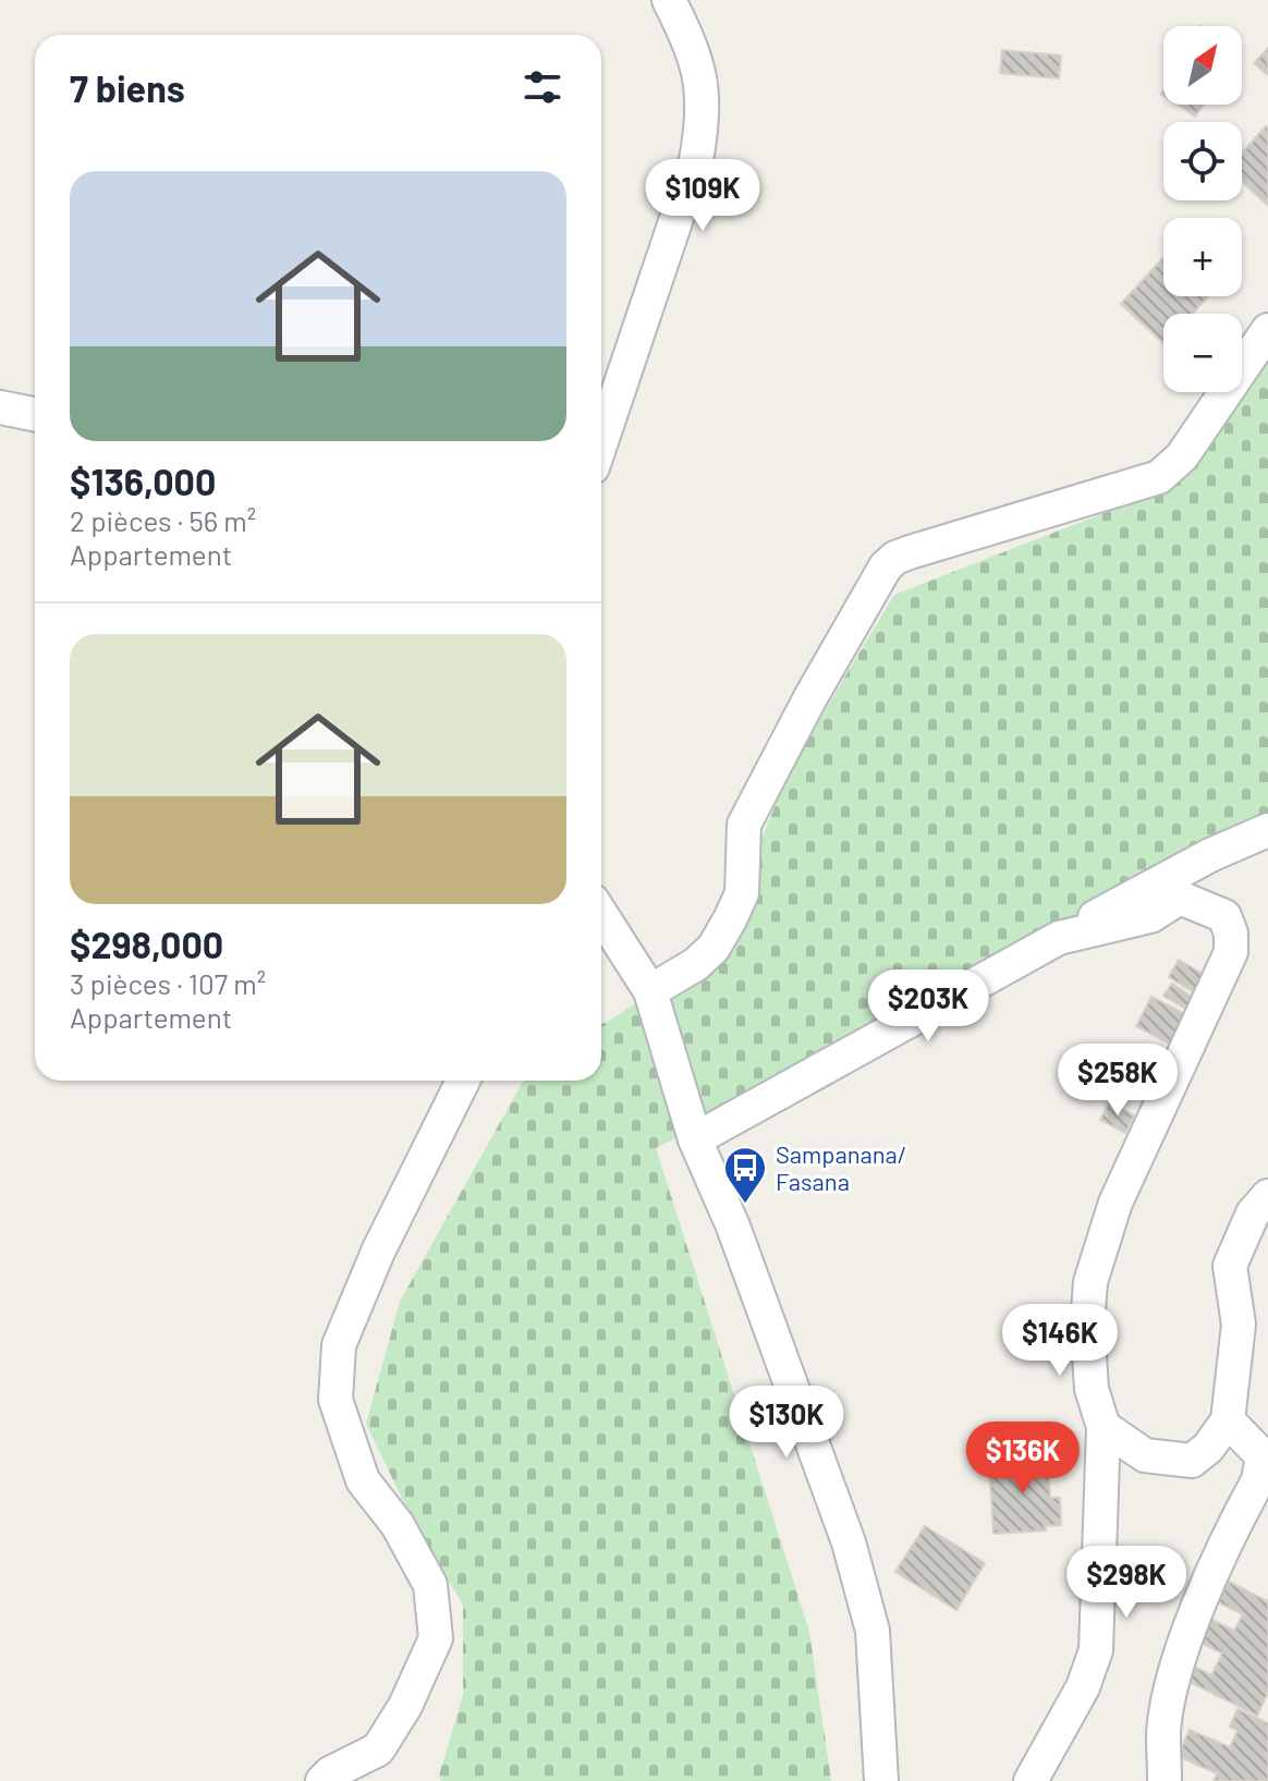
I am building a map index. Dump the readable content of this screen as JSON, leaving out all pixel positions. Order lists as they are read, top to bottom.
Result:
{
  "places": {
    "bus stop": ["Sampanana/ Fasana"]
  },
  "north": "top right",
  "page": {
    "map_buttons": ["+", "−"],
    "heading": "7 biens",
    "list": [
      {
        "name": "$136,000",
        "note": "2 pièces · 56 m² · Appartement"
      },
      {
        "name": "$298,000",
        "note": "3 pièces · 107 m² · Appartement"
      }
    ],
    "price": [
      "$109K",
      "$203K",
      "$258K",
      "$146K",
      "$130K",
      "$136K",
      "$298K"
    ]
  }
}
